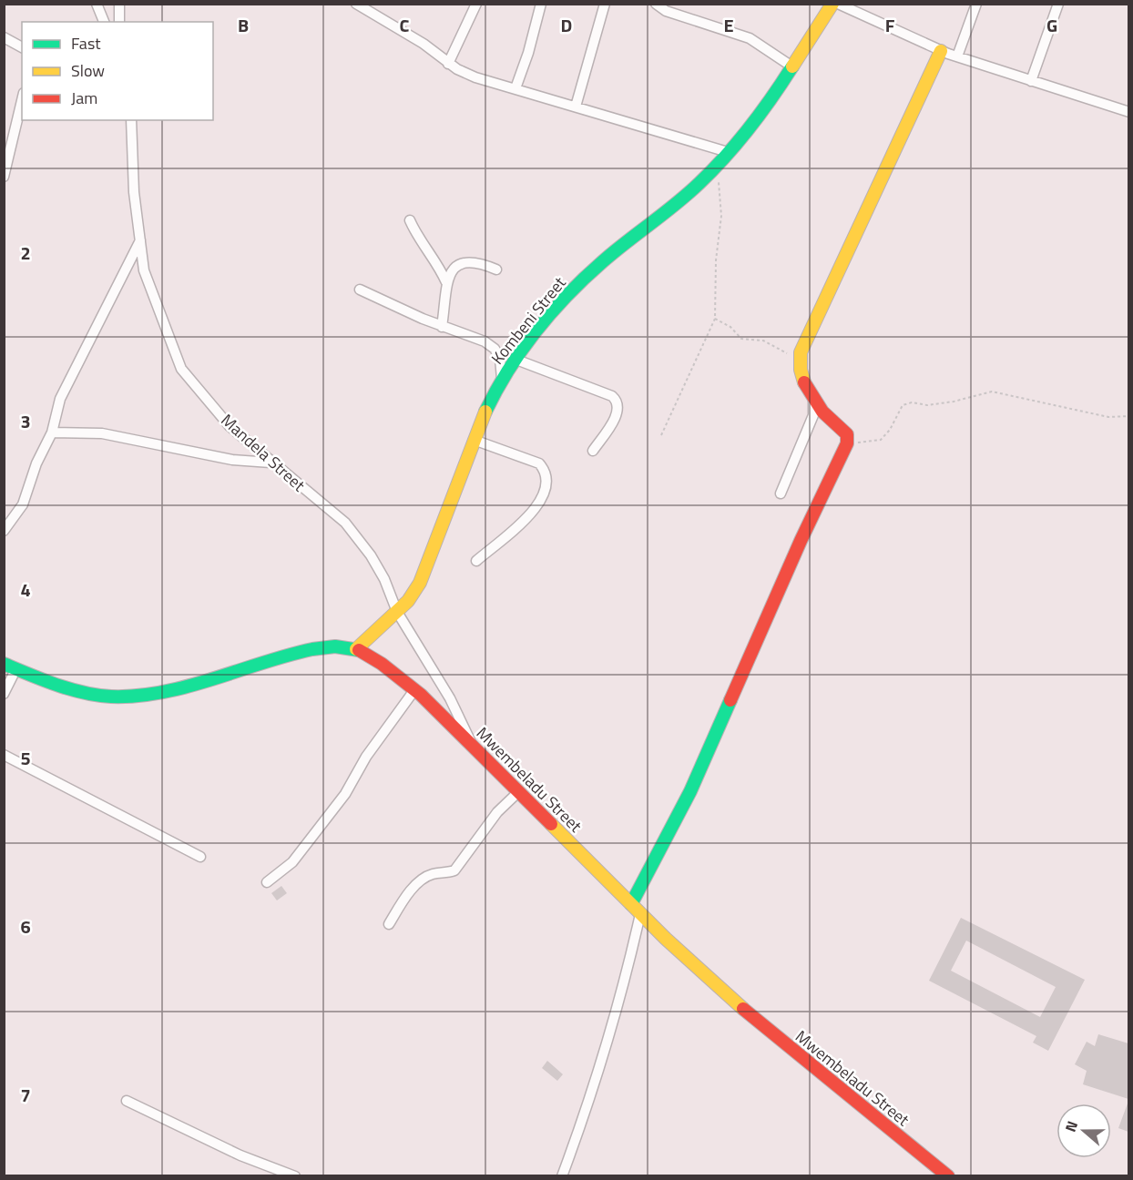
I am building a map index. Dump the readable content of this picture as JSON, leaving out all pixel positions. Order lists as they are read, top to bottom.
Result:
{
  "streets": {
    "street": ["Kombeni Street", "Mandela Street", "Mwembeladu Street"]
  },
  "crossings": [
    ["Kombeni Street", "Mandela Street"],
    ["Kombeni Street", "Mwembeladu Street"],
    ["Mandela Street", "Mwembeladu Street"]
  ],
  "legend": ["Fast", "Slow", "Jam"],
  "north": "left",
  "grid": {
    "columns": [
      "B",
      "C",
      "D",
      "E",
      "F",
      "G"
    ],
    "rows": [
      "2",
      "3",
      "4",
      "5",
      "6",
      "7"
    ]
  }
}
